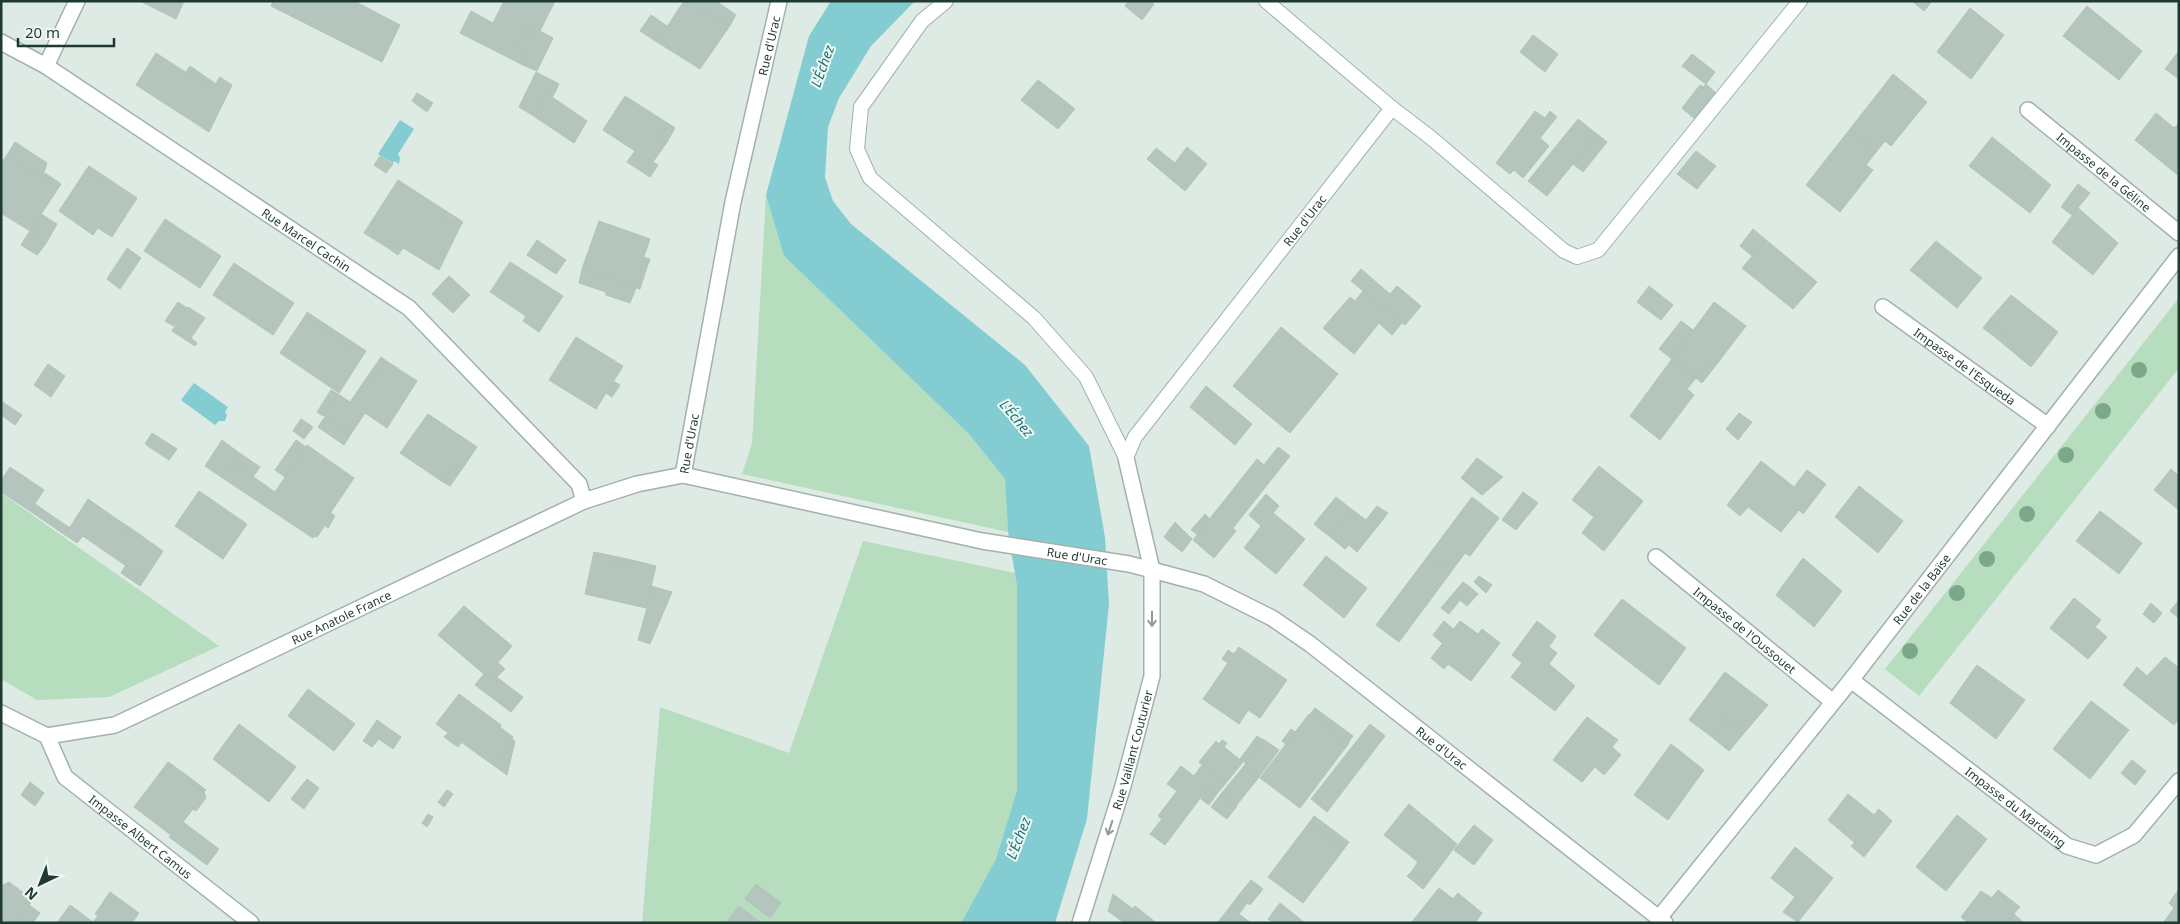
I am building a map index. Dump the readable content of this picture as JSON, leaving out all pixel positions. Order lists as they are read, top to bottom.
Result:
{
  "streets": {
    "street": [
      "Rue d'Urac",
      "Impasse de la Géline",
      "Rue Marcel Cachin",
      "Impasse de l'Esqueda",
      "Rue de la Baïse",
      "Rue Anatole France",
      "Impasse de l'Oussouet",
      "Rue Vaillant Couturier",
      "Impasse du Mardaing",
      "Impasse Albert Camus"
    ]
  },
  "crossings": [
    ["Rue d'Urac", "Rue de la Baïse"],
    ["Rue d'Urac", "Rue Anatole France"],
    ["Rue d'Urac", "Rue Vaillant Couturier"],
    ["Rue Marcel Cachin", "Rue Anatole France"],
    ["Impasse de l'Esqueda", "Rue de la Baïse"],
    ["Rue de la Baïse", "Impasse de l'Oussouet"],
    ["Rue de la Baïse", "Impasse du Mardaing"],
    ["Rue Anatole France", "Impasse Albert Camus"]
  ],
  "one_way": ["Rue Vaillant Couturier"],
  "water": ["L'Échez"],
  "scale_bar": "20 m",
  "north": "bottom left"
}
